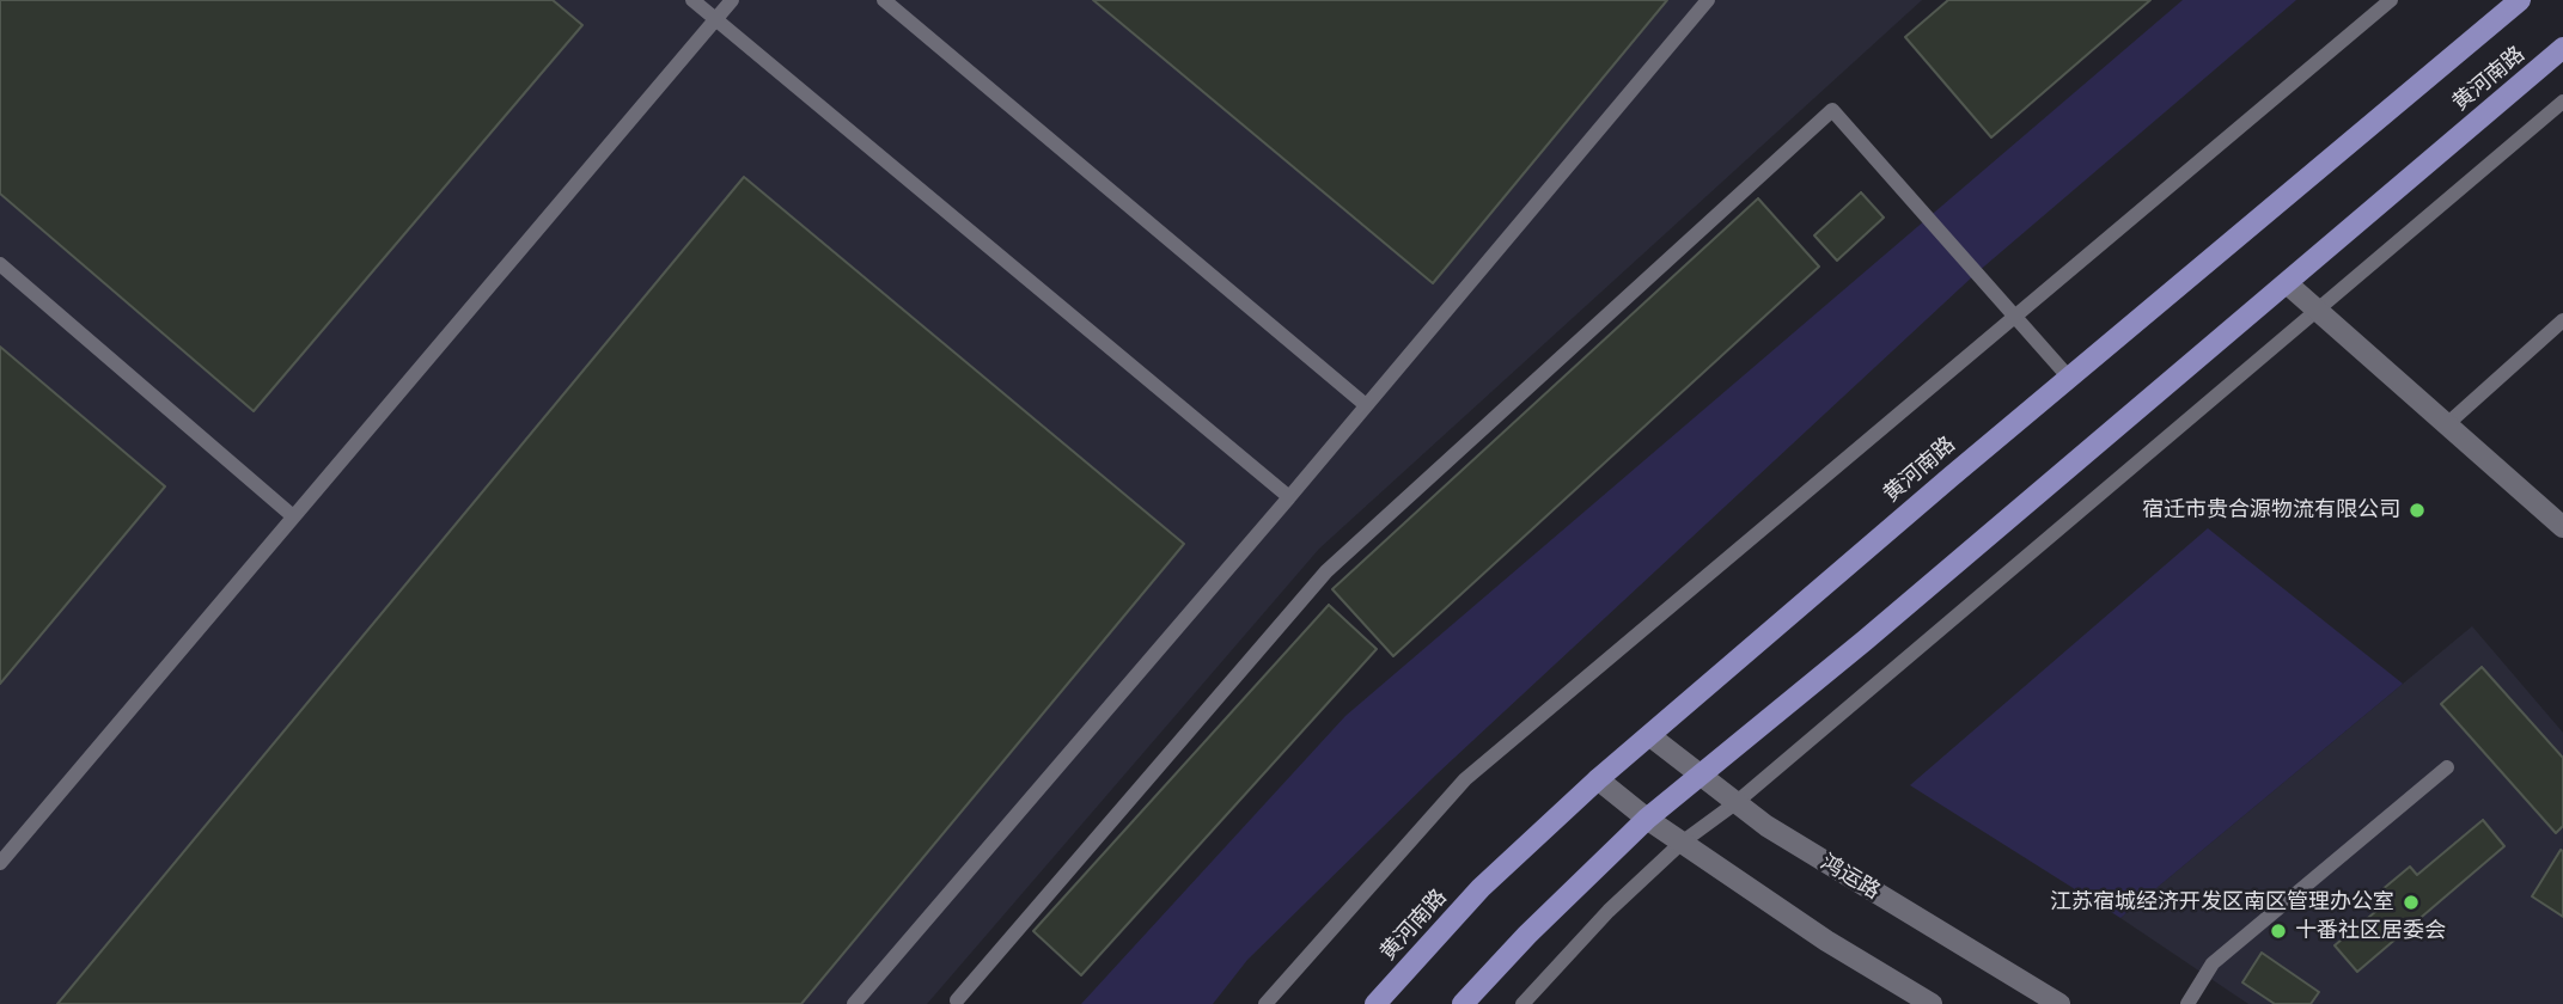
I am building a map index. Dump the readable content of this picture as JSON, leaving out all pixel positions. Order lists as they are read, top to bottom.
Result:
{
  "streets": {
    "main road": ["黄河南路"],
    "street": ["鸿运路"]
  },
  "crossings": [
    ["黄河南路", "鸿运路"]
  ],
  "places": ["宿迁市贵合源物流有限公司", "江苏宿城经济开发区南区管理办公室", "十番社区居委会"]
}
